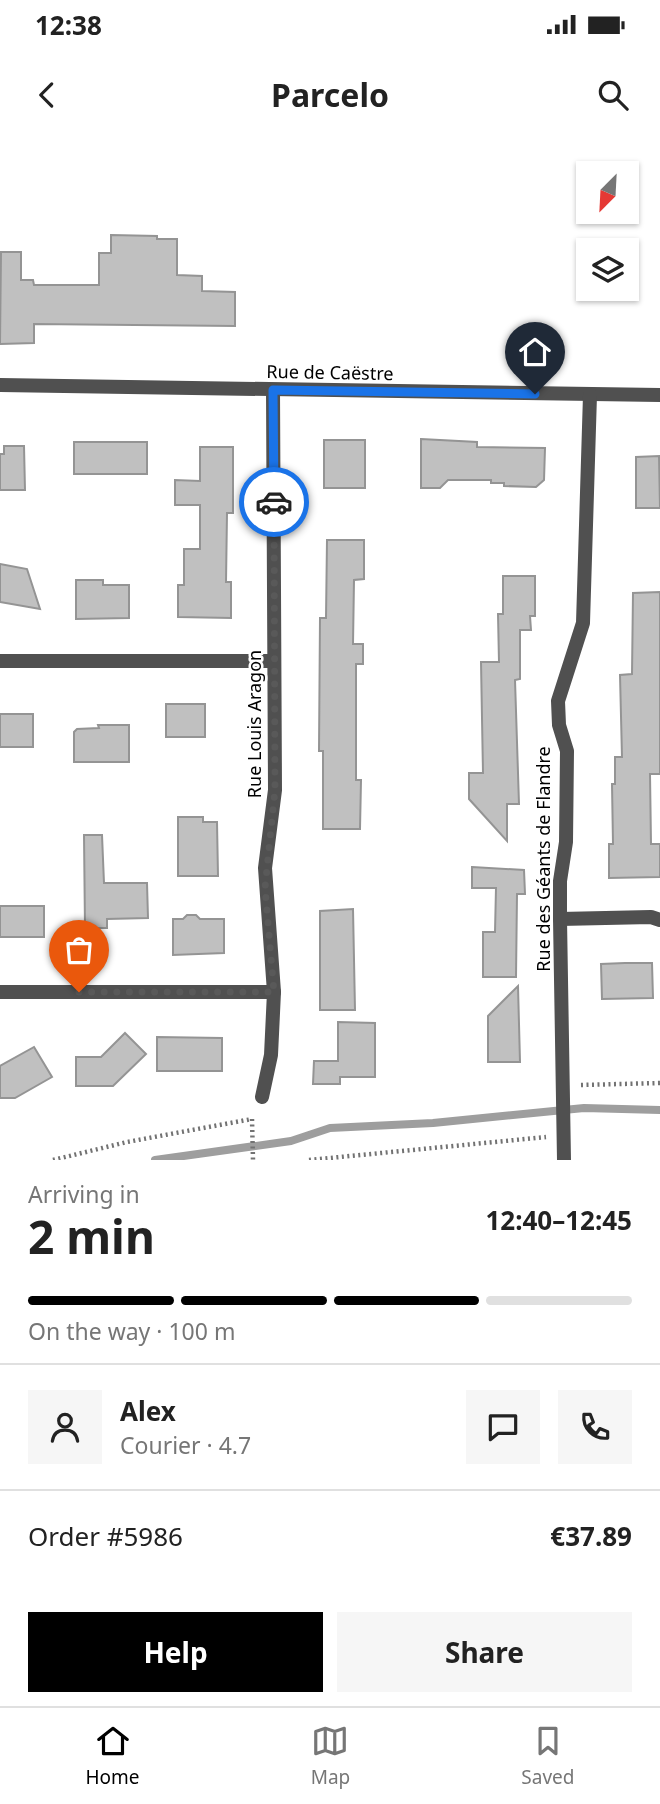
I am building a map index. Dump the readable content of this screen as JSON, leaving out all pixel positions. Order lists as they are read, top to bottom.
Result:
{
  "streets": {
    "street": ["Rue de Caëstre", "Rue Louis Aragon", "Rue des Géants de Flandre"]
  },
  "crossings": [
    ["Rue de Caëstre", "Rue Louis Aragon"],
    ["Rue de Caëstre", "Rue des Géants de Flandre"]
  ],
  "north": "bottom left",
  "page": {
    "status": "12:38",
    "header": "Parcelo",
    "heading": ["2 min", "Arriving in", "12:40–12:45"],
    "panel": [
      "Alex",
      "Courier · 4.7",
      "Order #5986",
      "€37.89"
    ],
    "bar": "On the way · 100 m",
    "buttons": ["Help", "Share"],
    "tabs": ["Home", "Map", "Saved"]
  }
}
